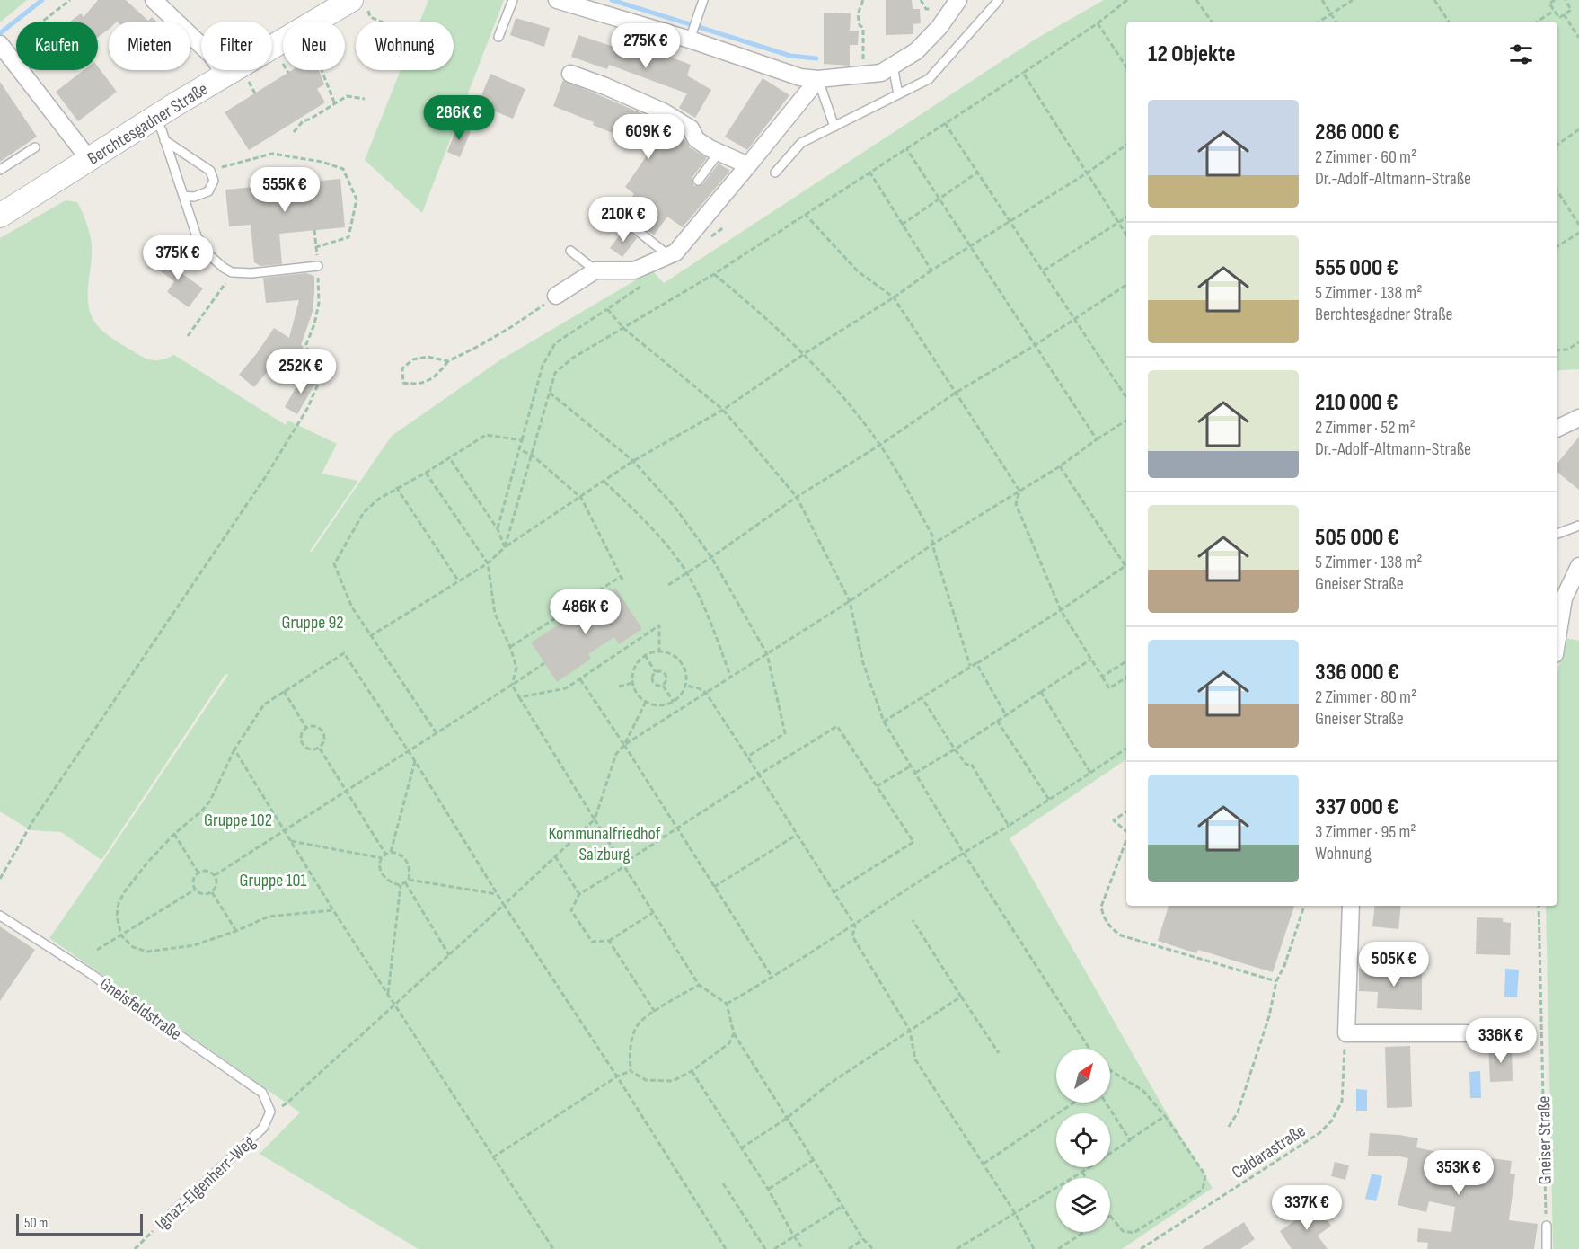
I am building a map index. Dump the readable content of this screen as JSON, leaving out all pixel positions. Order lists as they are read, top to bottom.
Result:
{
  "streets": {
    "main road": ["Berchtesgadner Straße"],
    "lane": ["Gneisfeldstraße", "Ignaz-Eigenherr-Weg"],
    "path": ["Gneiser Straße", "Caldarastraße"]
  },
  "crossings": [
    ["Gneisfeldstraße", "Ignaz-Eigenherr-Weg"]
  ],
  "parks": [
    "Gruppe 92",
    "Gruppe 102",
    "Kommunalfriedhof Salzburg",
    "Gruppe 101"
  ],
  "scale_bar": "50 m",
  "north": "top right",
  "page": {
    "chip": [
      "Kaufen",
      "Mieten",
      "Filter",
      "Neu",
      "Wohnung"
    ],
    "heading": "12 Objekte",
    "price": [
      "275K €",
      "286K €",
      "609K €",
      "555K €",
      "210K €",
      "375K €",
      "252K €",
      "486K €",
      "505K €",
      "336K €",
      "353K €",
      "337K €"
    ],
    "list": [
      {
        "name": "286 000 €",
        "note": "2 Zimmer · 60 m² · Dr.-Adolf-Altmann-Straße"
      },
      {
        "name": "555 000 €",
        "note": "5 Zimmer · 138 m² · Berchtesgadner Straße"
      },
      {
        "name": "210 000 €",
        "note": "2 Zimmer · 52 m² · Dr.-Adolf-Altmann-Straße"
      },
      {
        "name": "505 000 €",
        "note": "5 Zimmer · 138 m² · Gneiser Straße"
      },
      {
        "name": "336 000 €",
        "note": "2 Zimmer · 80 m² · Gneiser Straße"
      },
      {
        "name": "337 000 €",
        "note": "3 Zimmer · 95 m² · Wohnung"
      }
    ],
    "scale": "50 m"
  }
}
